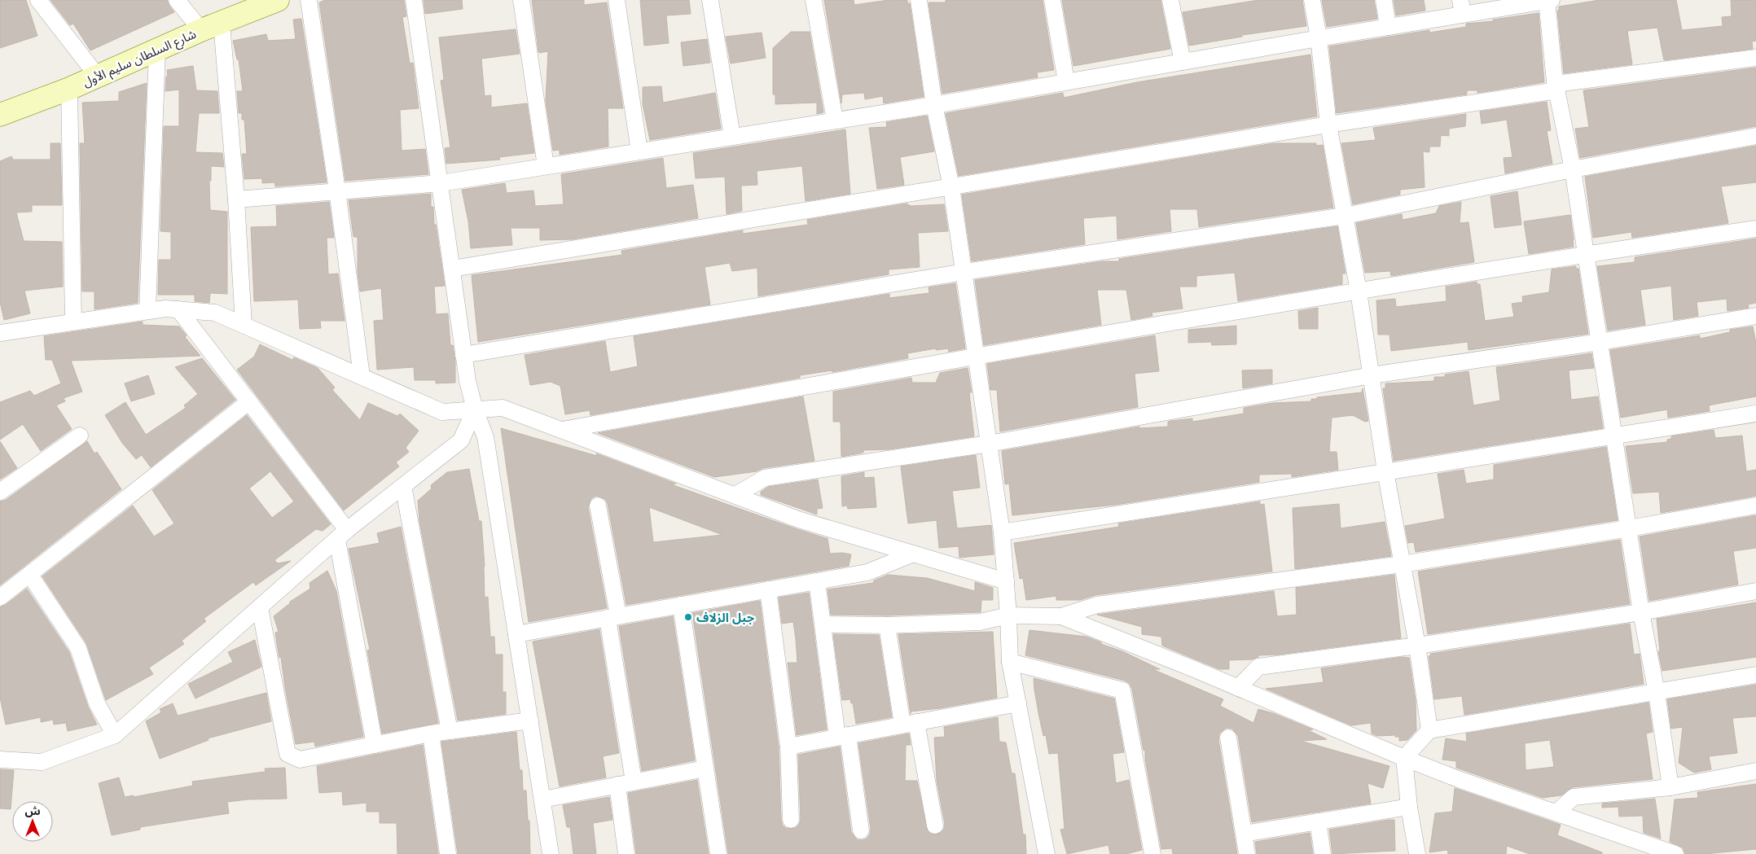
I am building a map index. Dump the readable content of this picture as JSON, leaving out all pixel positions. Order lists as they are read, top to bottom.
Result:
{
  "streets": {
    "street": ["شارع السلطان سليم الأول"]
  },
  "places": ["جبل الزلاف"],
  "north": "top"
}
